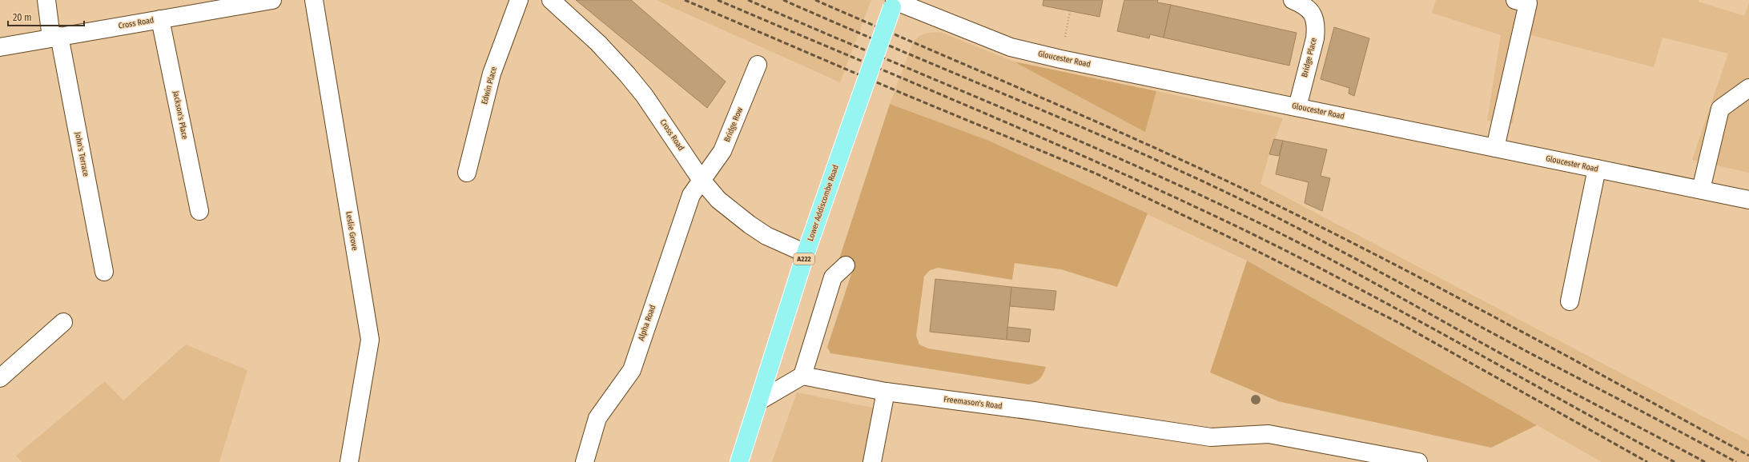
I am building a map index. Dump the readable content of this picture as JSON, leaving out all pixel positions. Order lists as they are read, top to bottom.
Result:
{
  "streets": {
    "main road": ["Lower Addiscombe Road", "A222"],
    "street": [
      "Cross Road",
      "Bridge Place",
      "Gloucester Road",
      "Edwin Place",
      "Jackson's Place",
      "Bridge Row",
      "John's Terrace",
      "Leslie Grove",
      "Alpha Road",
      "Freemason's Road"
    ]
  },
  "crossings": [
    ["Cross Road", "Jackson's Place"],
    ["Cross Road", "Bridge Row"],
    ["Cross Road", "John's Terrace"],
    ["Cross Road", "Lower Addiscombe Road"],
    ["Cross Road", "Alpha Road"],
    ["Bridge Place", "Gloucester Road"],
    ["Gloucester Road", "Lower Addiscombe Road"],
    ["Bridge Row", "Alpha Road"]
  ],
  "scale_bar": "20 m"
}
